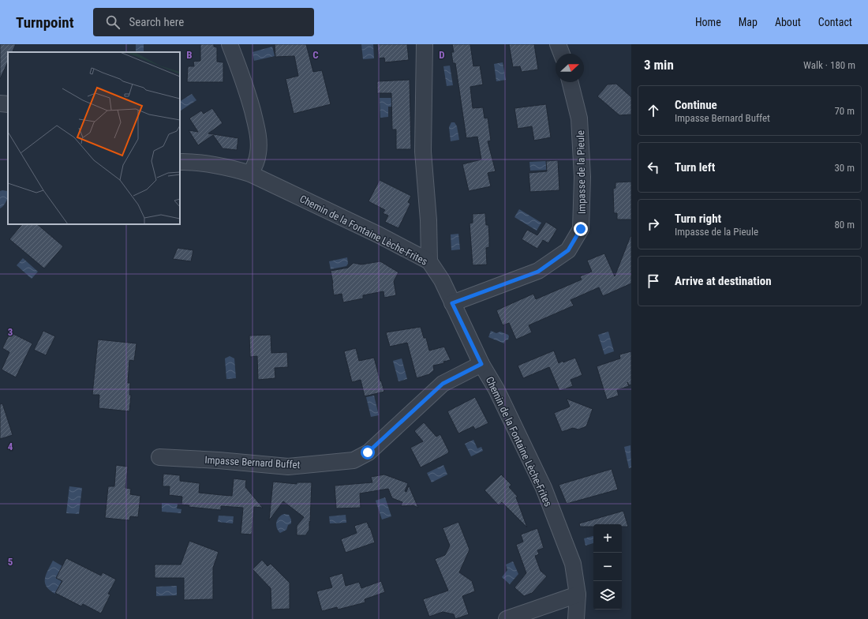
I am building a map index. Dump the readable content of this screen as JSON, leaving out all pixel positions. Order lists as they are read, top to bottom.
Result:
{
  "streets": {
    "street": ["Impasse de la Pieule", "Chemin de la Fontaine Lèche-Frites", "Impasse Bernard Buffet"]
  },
  "crossings": [
    ["Impasse de la Pieule", "Chemin de la Fontaine Lèche-Frites"],
    ["Chemin de la Fontaine Lèche-Frites", "Impasse Bernard Buffet"]
  ],
  "north": "right",
  "page": {
    "header": "Turnpoint",
    "search": "Search here",
    "nav": [
      "Home",
      "Map",
      "About",
      "Contact"
    ],
    "heading": ["3 min", "Walk · 180 m"],
    "list": [
      ["Continue", "Impasse Bernard Buffet", "70 m"],
      ["Turn left", "30 m"],
      ["Turn right", "Impasse de la Pieule", "80 m"],
      "Arrive at destination"
    ],
    "map_buttons": ["+", "−"]
  },
  "grid": {
    "columns": ["B", "C", "D"],
    "rows": ["3", "4", "5"]
  }
}
